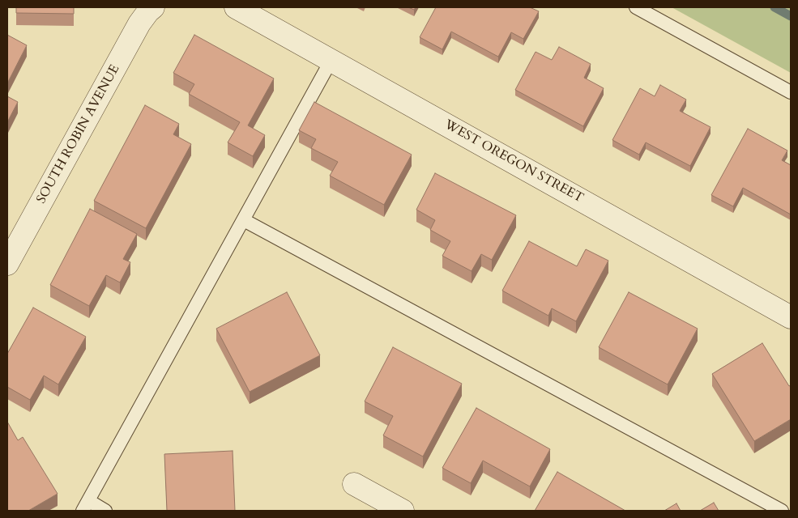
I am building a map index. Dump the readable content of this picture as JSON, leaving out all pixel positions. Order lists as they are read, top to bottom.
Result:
{
  "streets": {
    "street": ["SOUTH ROBIN AVENUE", "WEST OREGON STREET"]
  }
}
